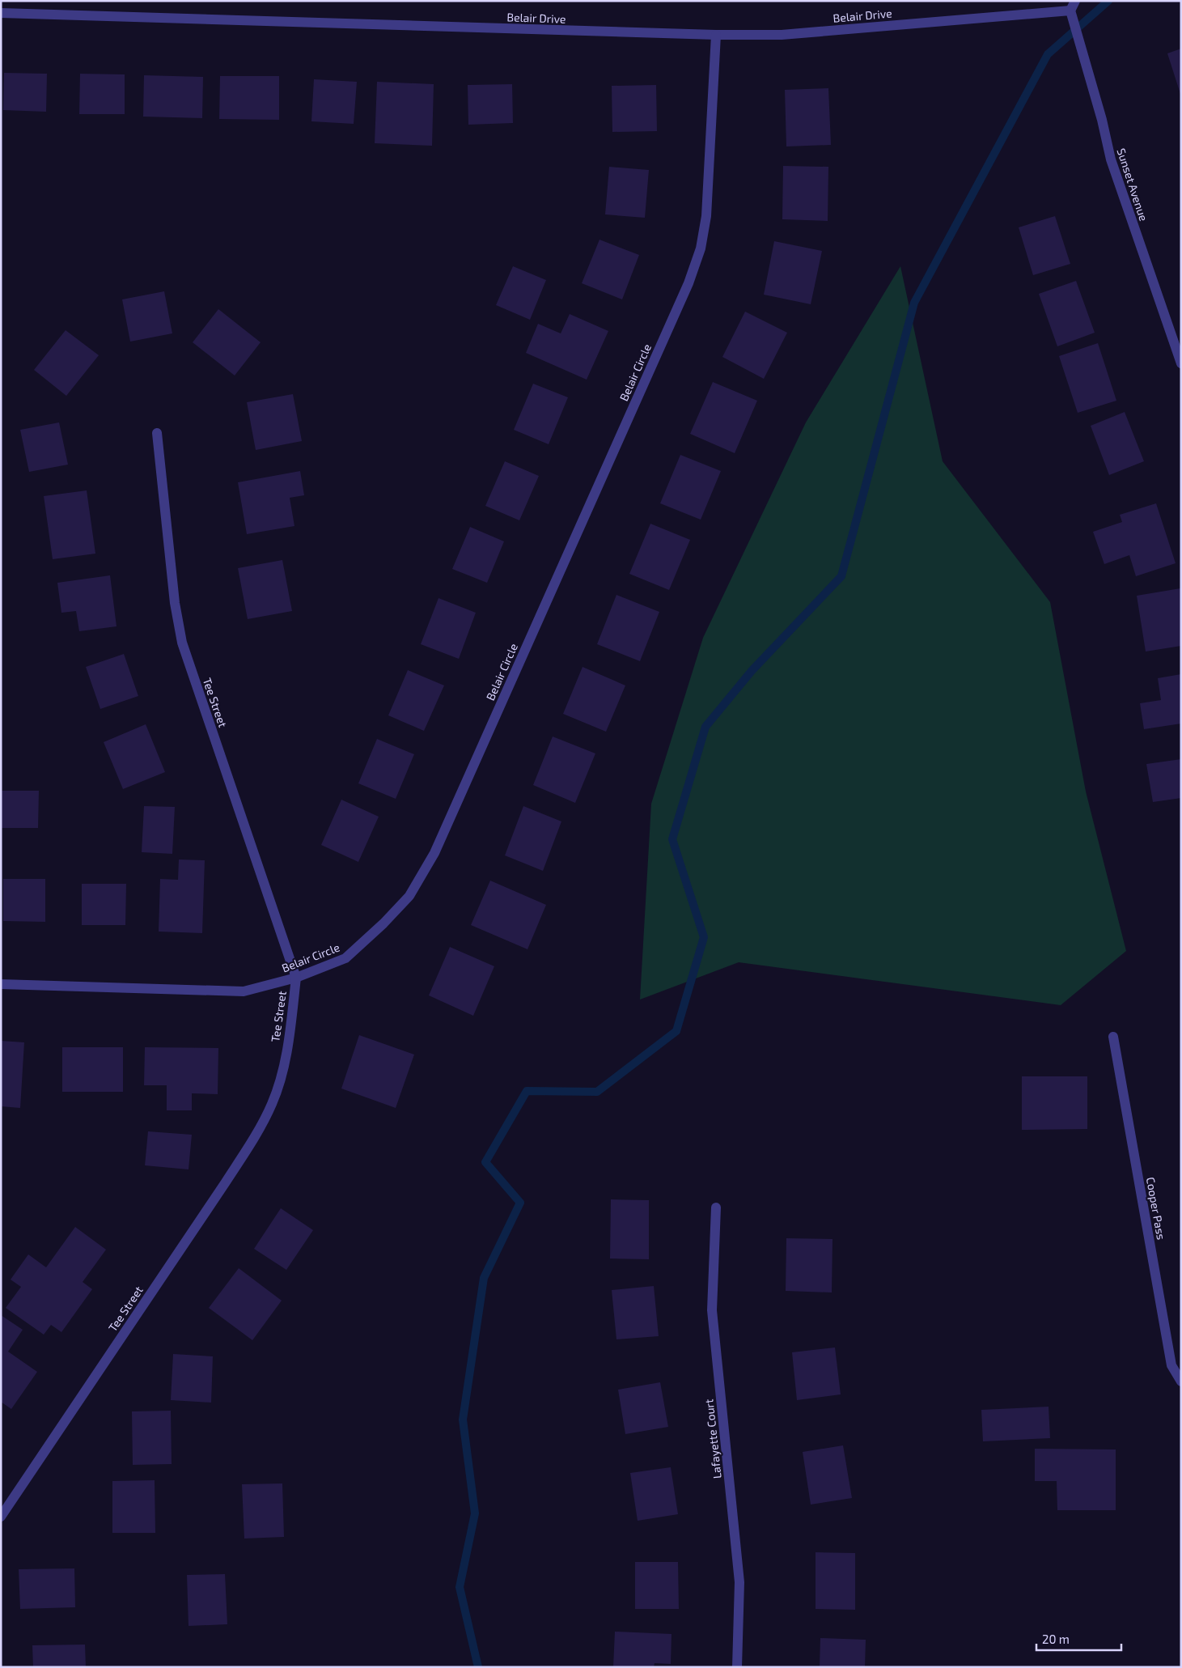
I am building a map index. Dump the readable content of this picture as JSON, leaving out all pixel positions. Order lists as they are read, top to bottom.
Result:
{
  "streets": {
    "street": [
      "Belair Drive",
      "Sunset Avenue",
      "Belair Circle",
      "Tee Street",
      "Cooper Pass",
      "Lafayette Court"
    ]
  },
  "crossings": [
    ["Belair Drive", "Sunset Avenue"],
    ["Belair Drive", "Belair Circle"],
    ["Belair Circle", "Tee Street"]
  ],
  "scale_bar": "20 m"
}
